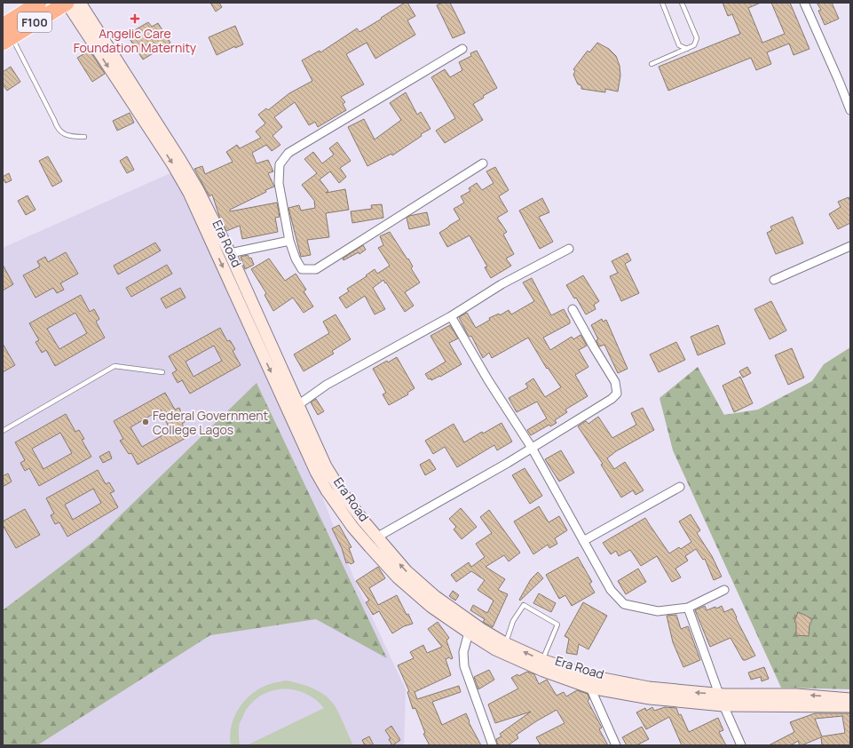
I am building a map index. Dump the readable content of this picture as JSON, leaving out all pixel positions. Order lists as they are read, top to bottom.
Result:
{
  "streets": {
    "highway": ["F100"],
    "main road": ["Era Road"]
  },
  "crossings": [
    ["F100", "Era Road"]
  ],
  "places": {
    "health": ["Angelic Care Foundation Maternity"],
    "other": ["Federal Government College Lagos"]
  }
}
